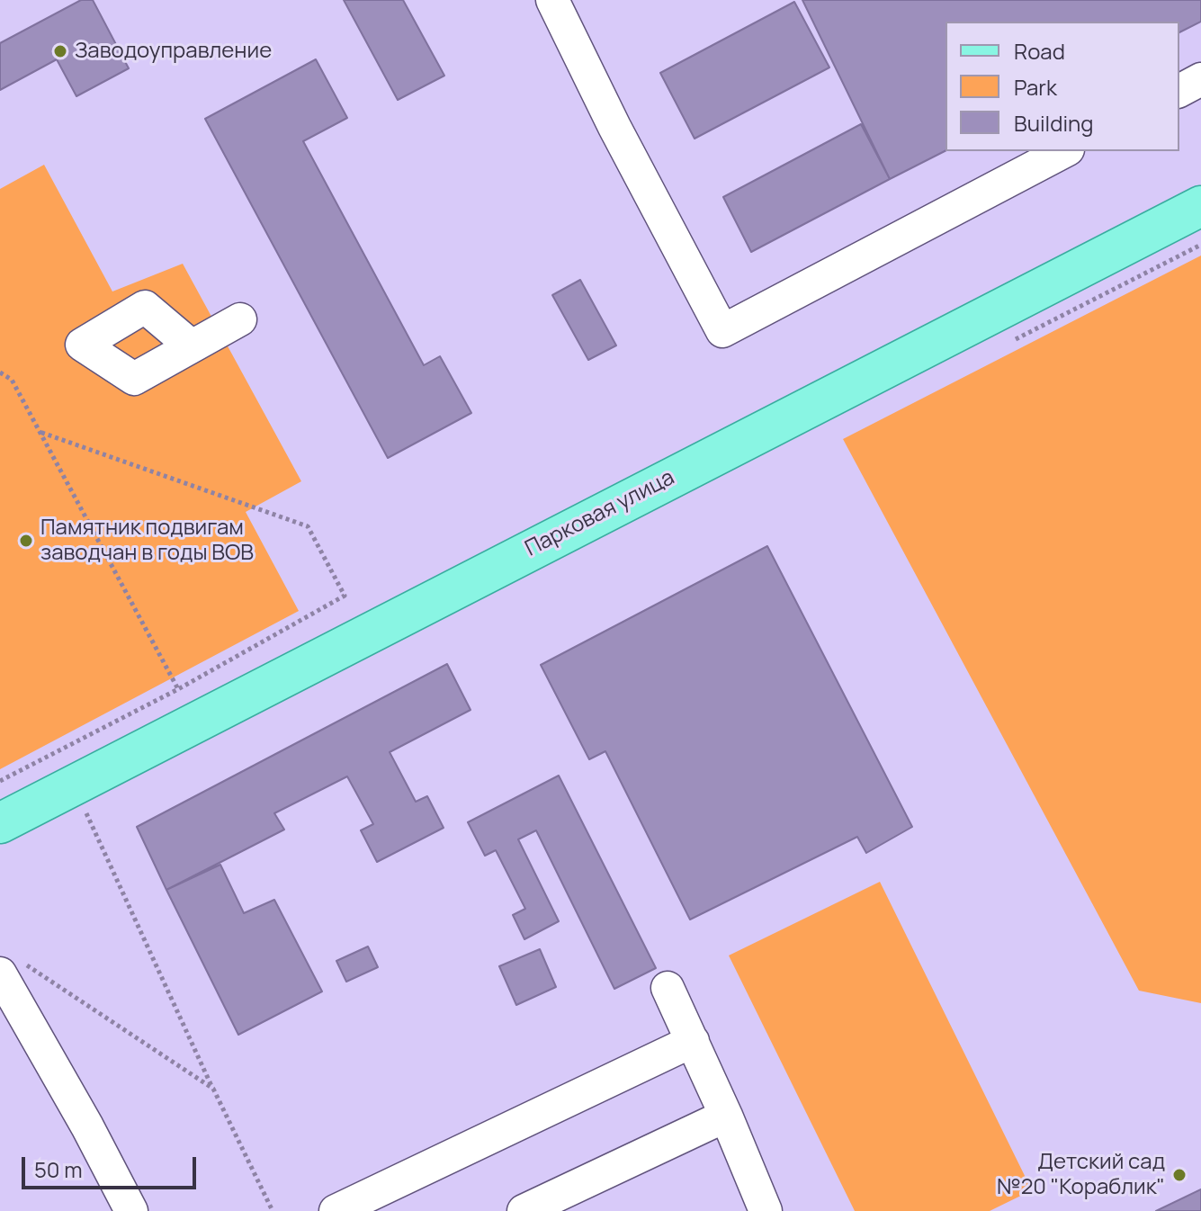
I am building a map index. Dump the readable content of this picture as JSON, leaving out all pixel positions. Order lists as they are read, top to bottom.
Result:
{
  "streets": {
    "main road": ["Парковая улица"]
  },
  "places": ["Заводоуправление", "Памятник подвигам заводчан в годы ВОВ", "Детский сад №20 \"Кораблик\""],
  "legend": ["Road", "Park", "Building"],
  "scale_bar": "50 m"
}
